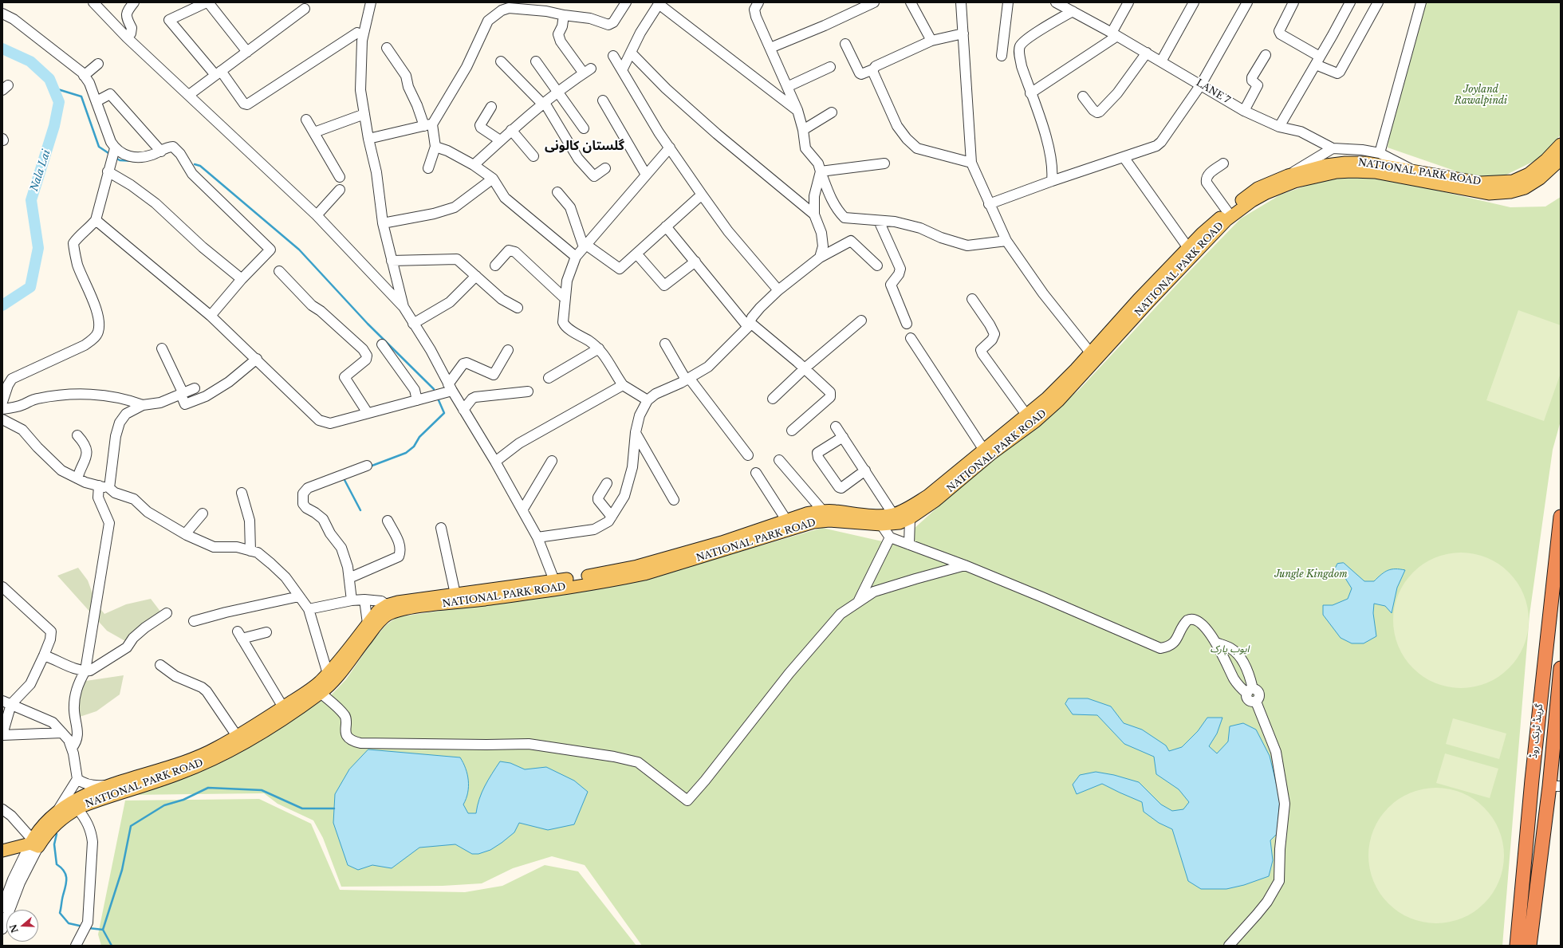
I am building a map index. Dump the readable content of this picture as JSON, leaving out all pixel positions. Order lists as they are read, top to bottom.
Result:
{
  "streets": {
    "highway": ["گرینڈ ٹرنک روڈ"],
    "main road": ["NATIONAL PARK ROAD"],
    "street": ["LANE 7"]
  },
  "crossings": [
    ["LANE 7", "NATIONAL PARK ROAD"]
  ],
  "districts": ["گلستان کالونی"],
  "water": ["Nala Lai"],
  "parks": ["Joyland Rawalpindi", "Jungle Kingdom", "ایوب پارک"],
  "north": "left"
}
